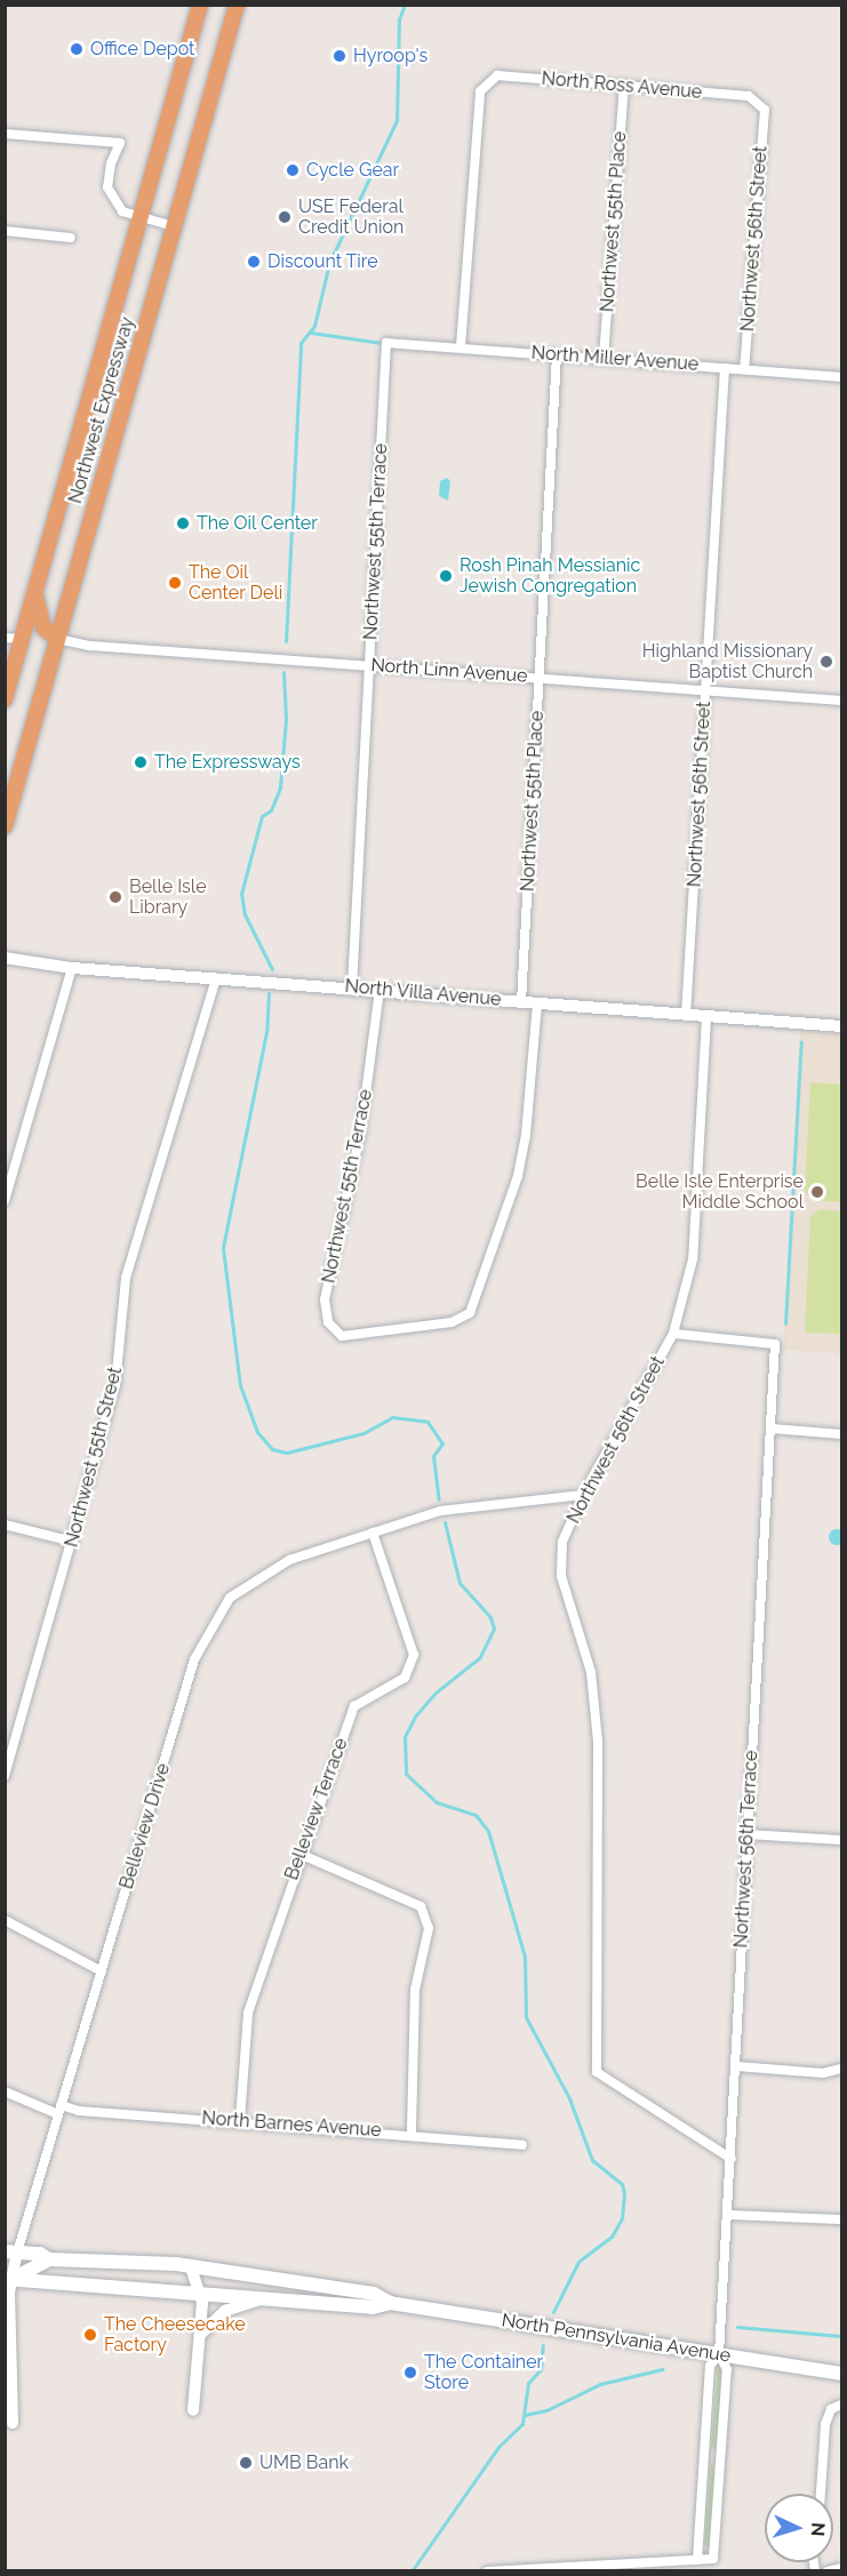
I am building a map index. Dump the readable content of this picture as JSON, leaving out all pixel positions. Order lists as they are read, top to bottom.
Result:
{
  "streets": {
    "highway": ["Northwest Expressway"],
    "main road": ["North Pennsylvania Avenue"],
    "street": [
      "North Ross Avenue",
      "Northwest 55th Place",
      "Northwest 56th Street",
      "North Miller Avenue",
      "Northwest 55th Terrace",
      "North Linn Avenue",
      "North Villa Avenue",
      "Northwest 55th Street",
      "Belleview Terrace",
      "Belleview Drive",
      "Northwest 56th Terrace",
      "North Barnes Avenue"
    ]
  },
  "crossings": [
    ["North Ross Avenue", "Northwest 55th Place"],
    ["North Ross Avenue", "Northwest 56th Street"],
    ["North Ross Avenue", "North Miller Avenue"],
    ["Northwest 55th Place", "North Miller Avenue"],
    ["Northwest 55th Place", "North Linn Avenue"],
    ["Northwest 55th Place", "North Villa Avenue"],
    ["Northwest 56th Street", "North Miller Avenue"],
    ["Northwest 56th Street", "North Linn Avenue"],
    ["Northwest 56th Street", "North Villa Avenue"],
    ["Northwest 56th Street", "Belleview Drive"],
    ["Northwest 56th Street", "Northwest 56th Terrace"],
    ["North Miller Avenue", "Northwest 55th Terrace"],
    ["Northwest Expressway", "North Linn Avenue"],
    ["Northwest 55th Terrace", "North Linn Avenue"],
    ["Northwest 55th Terrace", "North Villa Avenue"],
    ["North Villa Avenue", "Northwest 55th Street"],
    ["Belleview Terrace", "Belleview Drive"],
    ["Belleview Terrace", "North Barnes Avenue"],
    ["Belleview Drive", "North Barnes Avenue"],
    ["Belleview Drive", "North Pennsylvania Avenue"],
    ["Northwest 56th Terrace", "North Pennsylvania Avenue"]
  ],
  "places": [
    "Office Depot",
    "Hyroop's",
    "Cycle Gear",
    "USE Federal Credit Union",
    "Discount Tire",
    "The Oil Center",
    "Rosh Pinah Messianic Jewish Congregation",
    "The Oil Center Deli",
    "Highland Missionary Baptist Church",
    "The Expressways",
    "Belle Isle Library",
    "Belle Isle Enterprise Middle School",
    "The Cheesecake Factory",
    "The Container Store",
    "UMB Bank"
  ],
  "north": "right"
}
